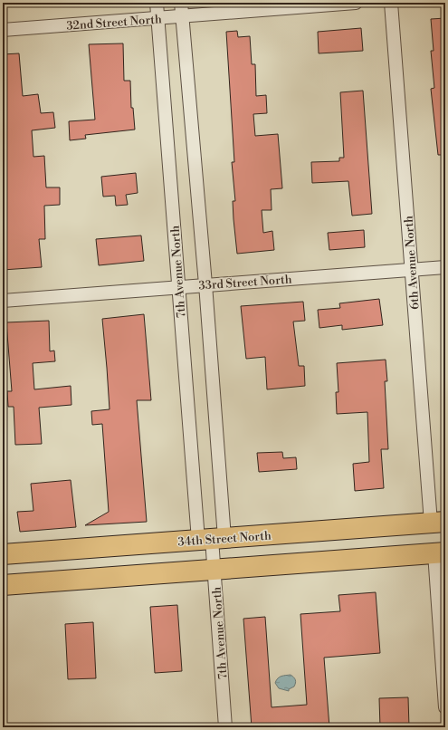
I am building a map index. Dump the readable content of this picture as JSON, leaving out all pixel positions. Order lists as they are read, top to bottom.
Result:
{
  "streets": {
    "highway": ["34th Street North"],
    "street": [
      "32nd Street North",
      "6th Avenue North",
      "7th Avenue North",
      "33rd Street North"
    ]
  },
  "crossings": [
    ["32nd Street North", "7th Avenue North"],
    ["6th Avenue North", "33rd Street North"],
    ["6th Avenue North", "34th Street North"],
    ["7th Avenue North", "33rd Street North"],
    ["7th Avenue North", "34th Street North"]
  ]
}
